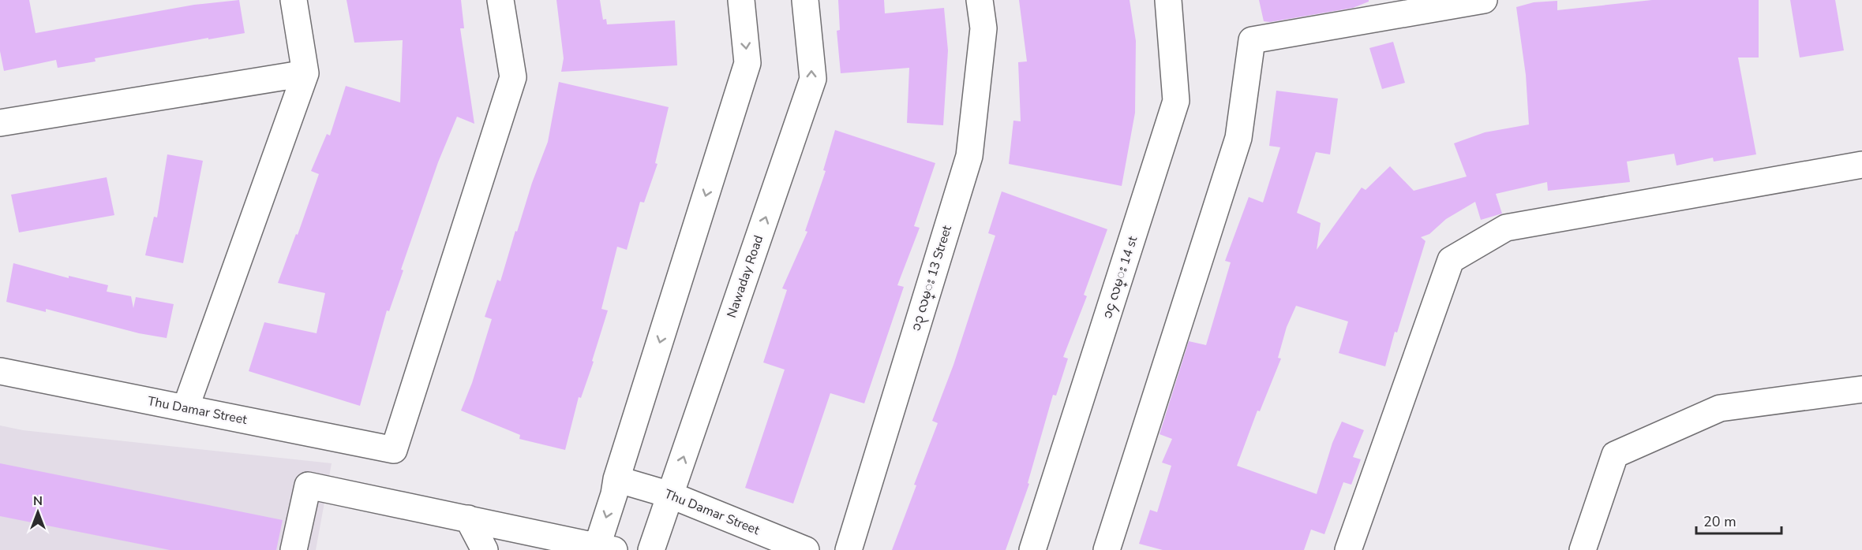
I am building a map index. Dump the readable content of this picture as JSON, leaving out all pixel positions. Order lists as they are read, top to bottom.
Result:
{
  "streets": {
    "street": [
      "Nawaday Road",
      "၁၄ လမ္း 14 st",
      "၁၃ လမ္း 13 Street",
      "Thu Damar Street"
    ]
  },
  "crossings": [
    ["Nawaday Road", "Thu Damar Street"]
  ],
  "scale_bar": "20 m",
  "north": "top"
}
